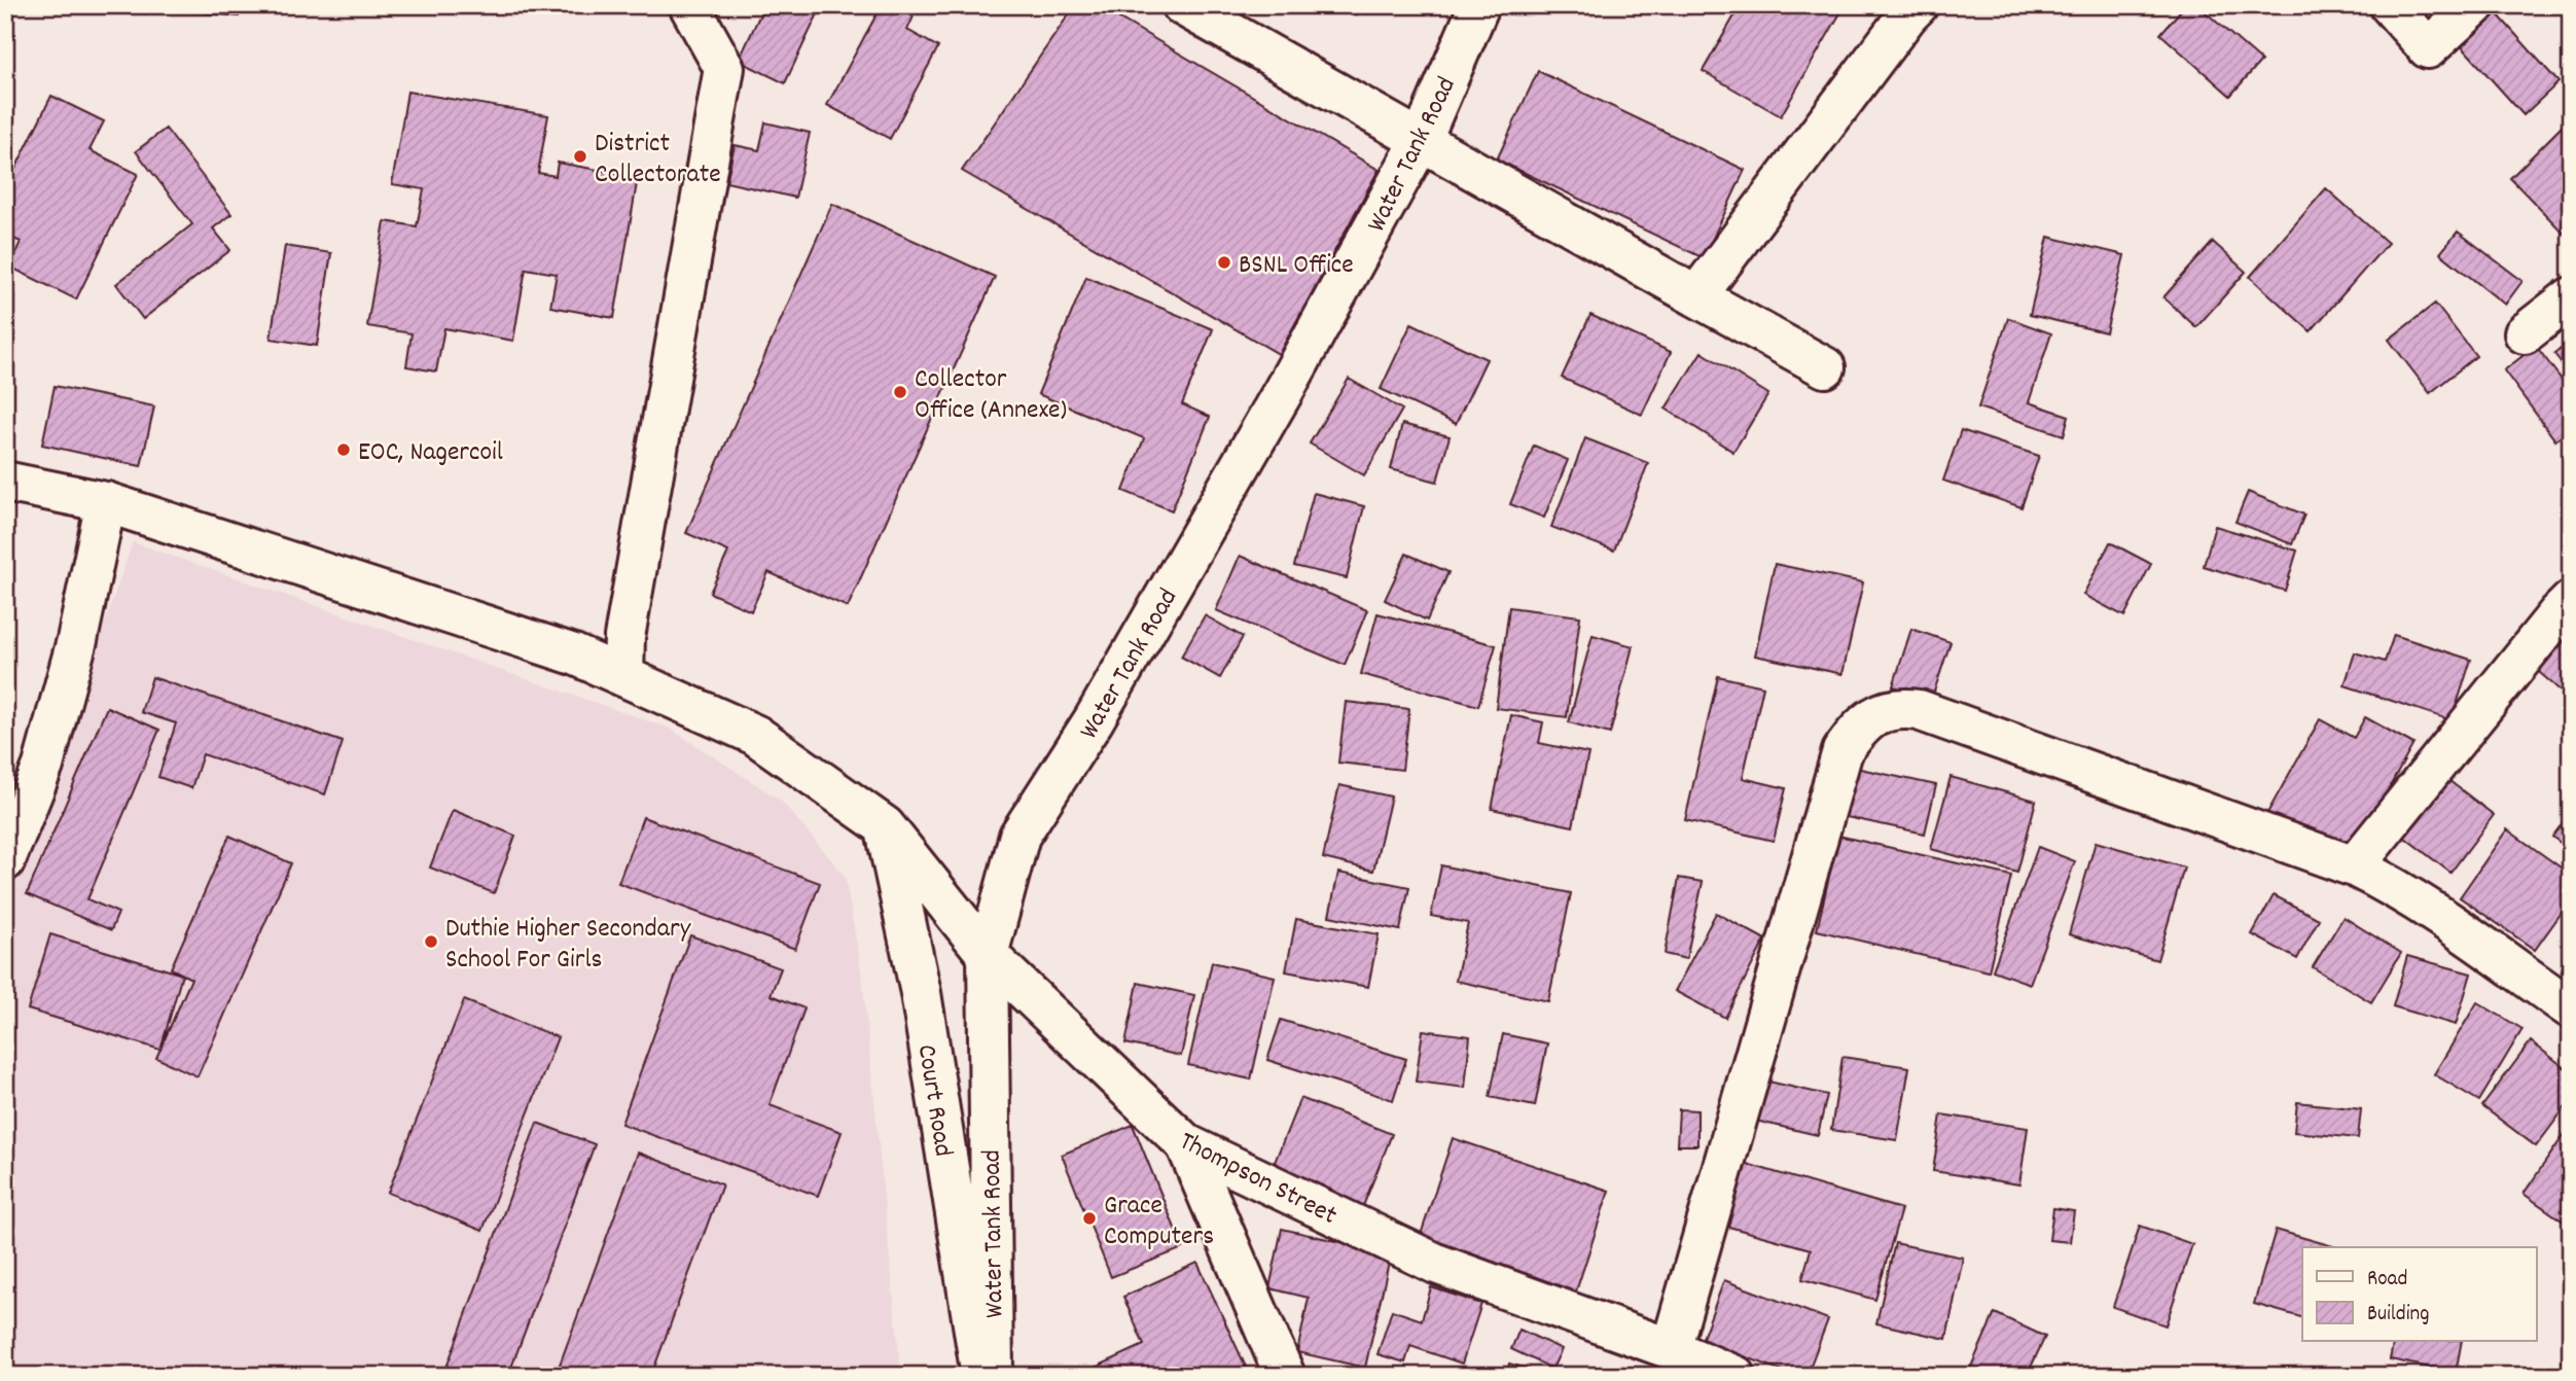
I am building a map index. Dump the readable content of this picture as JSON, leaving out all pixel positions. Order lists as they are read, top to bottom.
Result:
{
  "streets": {
    "street": ["Water Tank Road", "Court Road", "Thompson Street"]
  },
  "crossings": [
    ["Water Tank Road", "Thompson Street"],
    ["Court Road", "Thompson Street"]
  ],
  "places": [
    "District Collectorate",
    "BSNL Office",
    "Collector Office (Annexe)",
    "EOC, Nagercoil",
    "Duthie Higher Secondary School For Girls",
    "Grace Computers"
  ],
  "legend": ["Road", "Building"]
}
